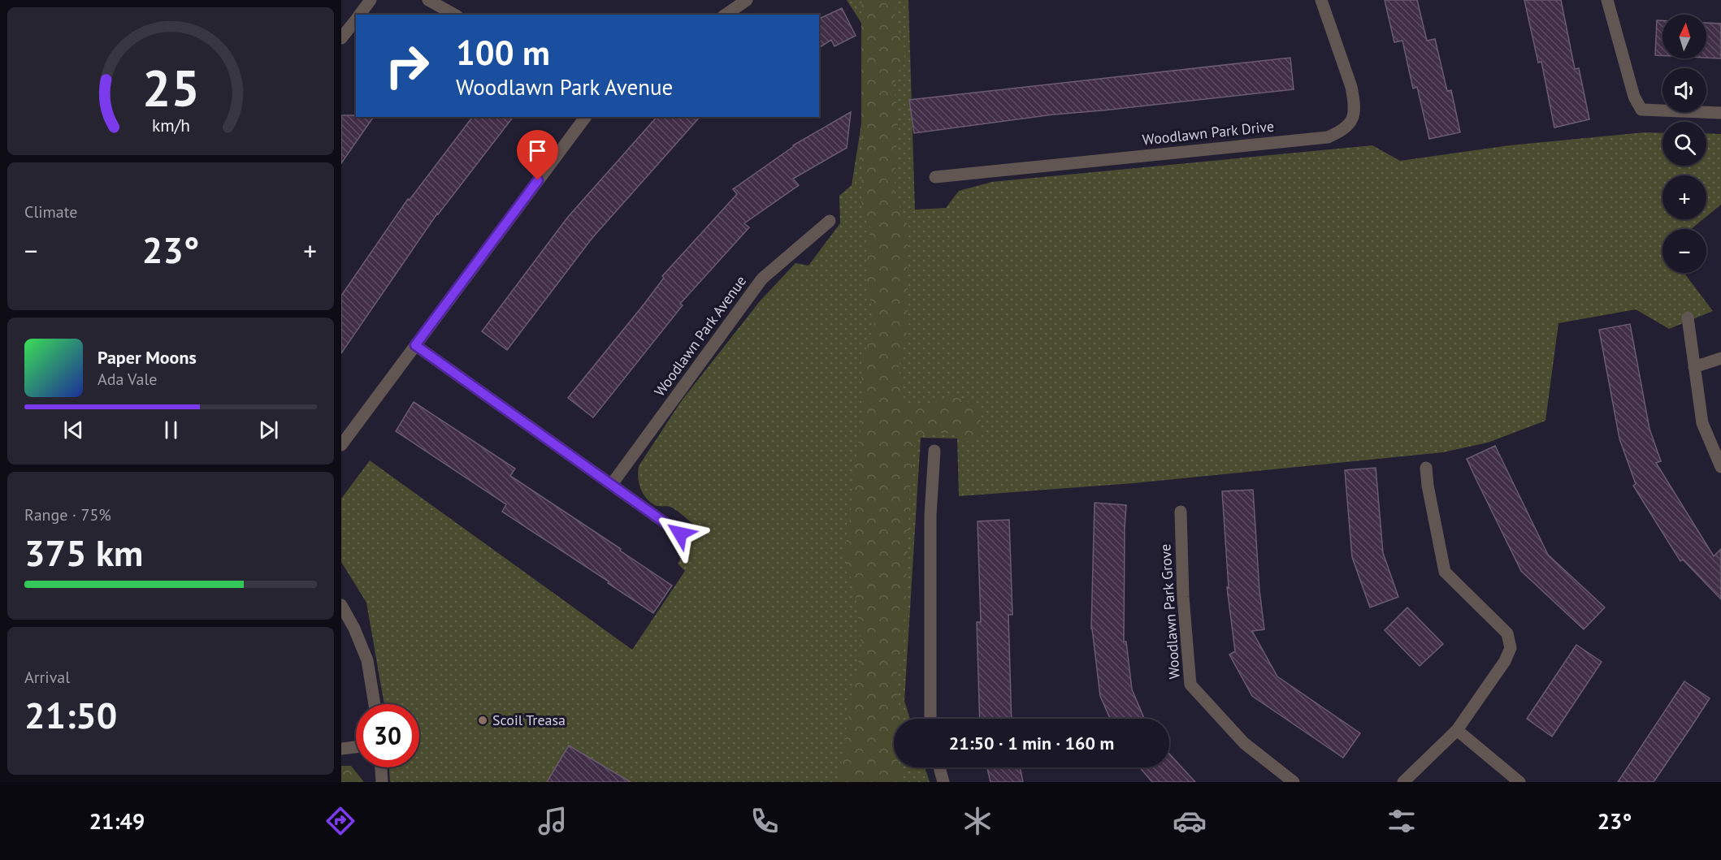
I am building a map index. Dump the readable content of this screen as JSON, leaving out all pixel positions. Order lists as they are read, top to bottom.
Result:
{
  "streets": {
    "street": ["Woodlawn Park Drive", "Woodlawn Park Avenue", "Woodlawn Park Grove"]
  },
  "places": ["Scoil Treasa"],
  "north": "top",
  "page": {
    "map_buttons": ["+", "−"],
    "turn": ["100 m", "Woodlawn Park Avenue"],
    "tile": [
      "Climate",
      ["Range · 75%", "375 km"],
      ["Arrival", "21:50"]
    ],
    "heat": ["−", "23°", "+"],
    "song": ["Paper Moons", "Ada Vale"],
    "limit": "30",
    "trip": "21:50 · 1 min · 160 m",
    "tabs": ["21:49", "23°"],
    "gauge": ["25", "km/h"]
  }
}
